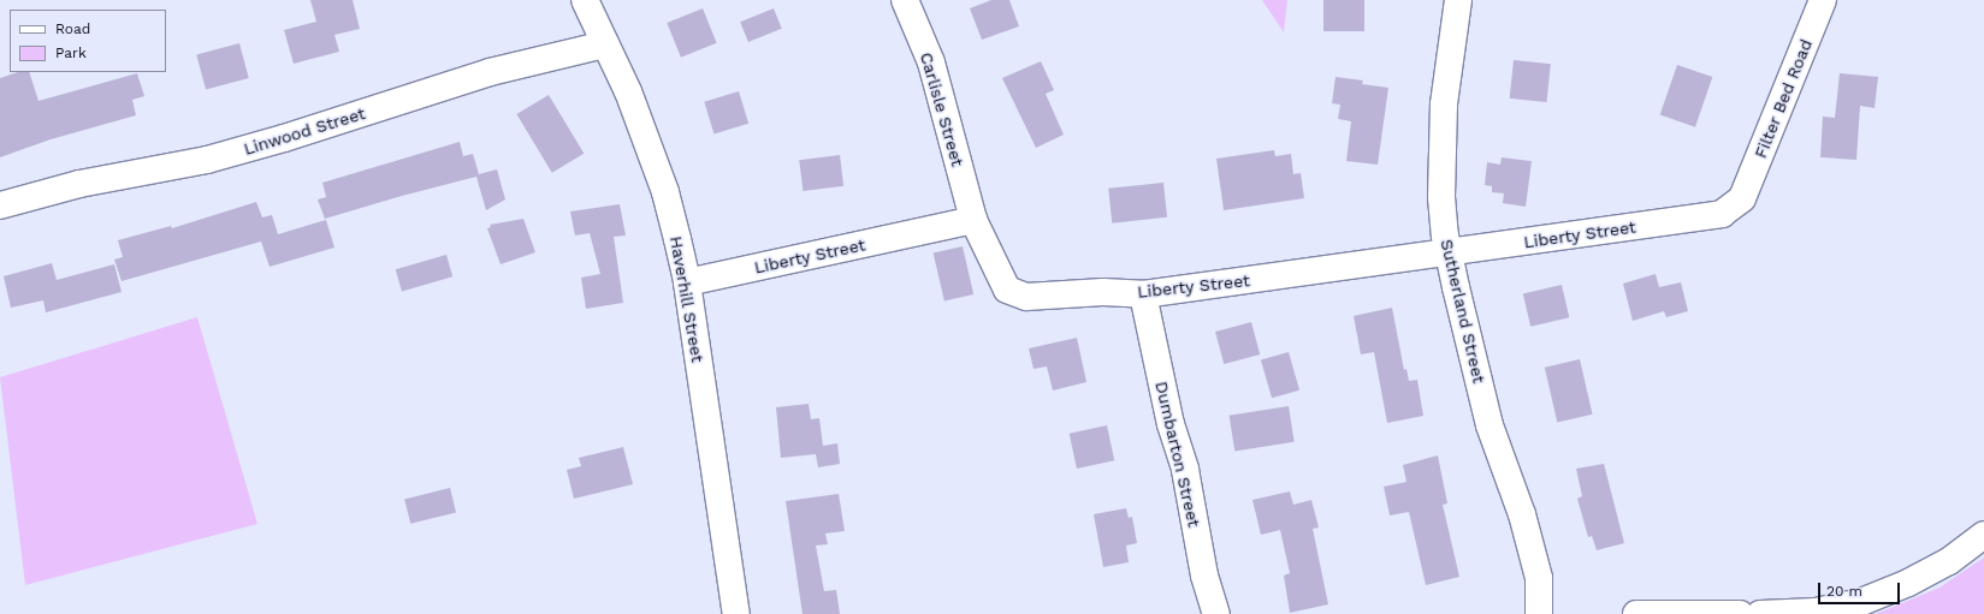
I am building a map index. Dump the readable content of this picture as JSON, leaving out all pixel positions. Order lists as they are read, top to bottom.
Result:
{
  "streets": {
    "street": [
      "Filter Bed Road",
      "Carlisle Street",
      "Linwood Street",
      "Liberty Street",
      "Haverhill Street",
      "Sutherland Street",
      "Dumbarton Street"
    ]
  },
  "crossings": [
    ["Filter Bed Road", "Liberty Street"],
    ["Carlisle Street", "Liberty Street"],
    ["Linwood Street", "Haverhill Street"],
    ["Liberty Street", "Haverhill Street"],
    ["Liberty Street", "Sutherland Street"],
    ["Liberty Street", "Dumbarton Street"]
  ],
  "legend": ["Road", "Park"],
  "scale_bar": "20 m"
}
